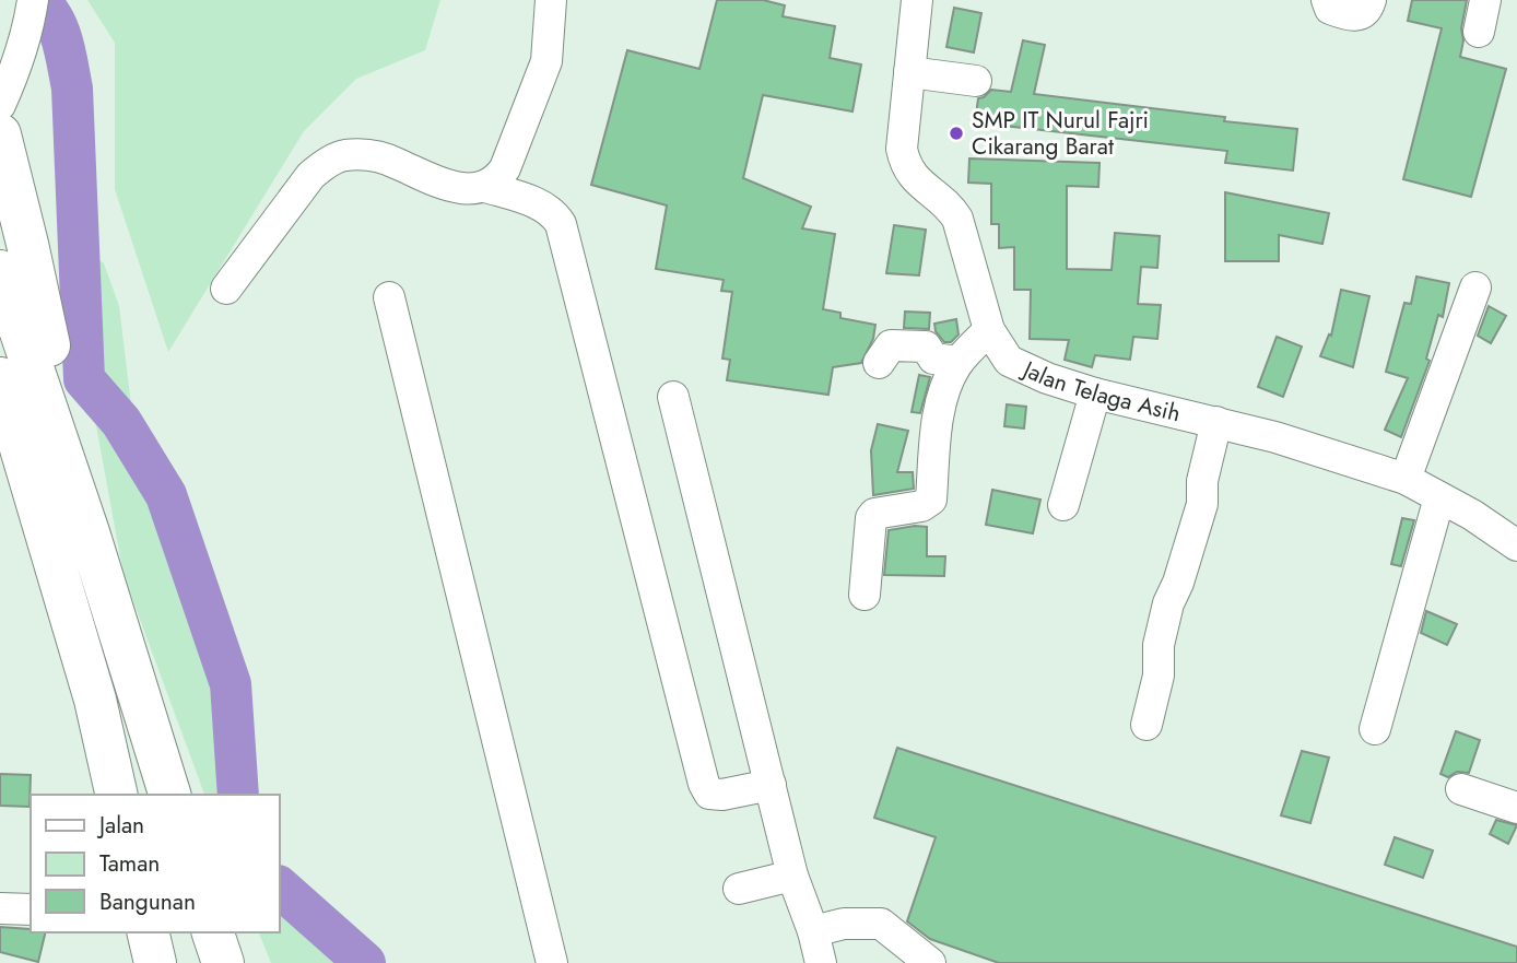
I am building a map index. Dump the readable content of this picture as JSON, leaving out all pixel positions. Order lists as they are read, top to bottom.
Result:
{
  "streets": {
    "street": ["Jalan Telaga Asih"]
  },
  "places": ["SMP IT Nurul Fajri Cikarang Barat"],
  "legend": ["Jalan", "Taman", "Bangunan"]
}
